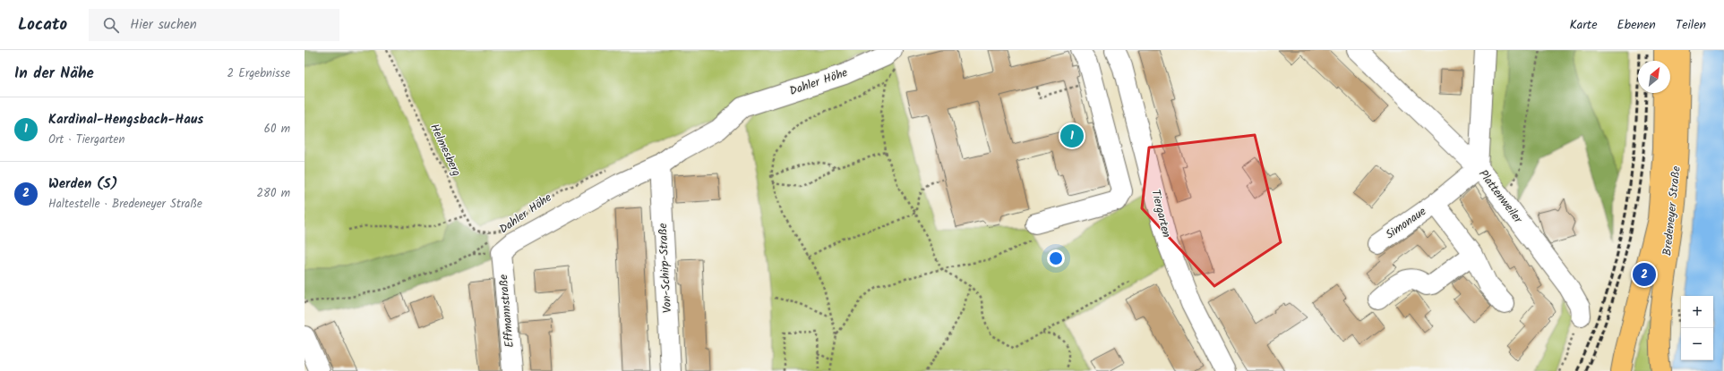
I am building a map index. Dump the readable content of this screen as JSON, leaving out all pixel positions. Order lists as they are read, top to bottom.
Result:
{
  "streets": {
    "main road": ["Bredeneyer Straße"],
    "street": [
      "Dahler Höhe",
      "Plattenweiler",
      "Tiergarten",
      "Simonaue",
      "Von-Schirp-Straße",
      "Effmannstraße"
    ],
    "path": ["Helmesberg"]
  },
  "crossings": [
    ["Dahler Höhe", "Helmesberg"],
    ["Dahler Höhe", "Von-Schirp-Straße"],
    ["Dahler Höhe", "Effmannstraße"],
    ["Plattenweiler", "Simonaue"]
  ],
  "north": "top right",
  "page": {
    "header": "Locato",
    "search": "Hier suchen",
    "nav": ["Karte", "Ebenen", "Teilen"],
    "heading": ["In der Nähe", "2 Ergebnisse"],
    "list": [
      {
        "mark": "1",
        "name": "Kardinal-Hengsbach-Haus",
        "note": "Ort · Tiergarten",
        "value": "60 m"
      },
      {
        "mark": "2",
        "name": "Werden (S)",
        "note": "Haltestelle · Bredeneyer Straße",
        "value": "280 m"
      }
    ],
    "pins": ["1", "2"],
    "map_buttons": ["+", "−"]
  }
}
